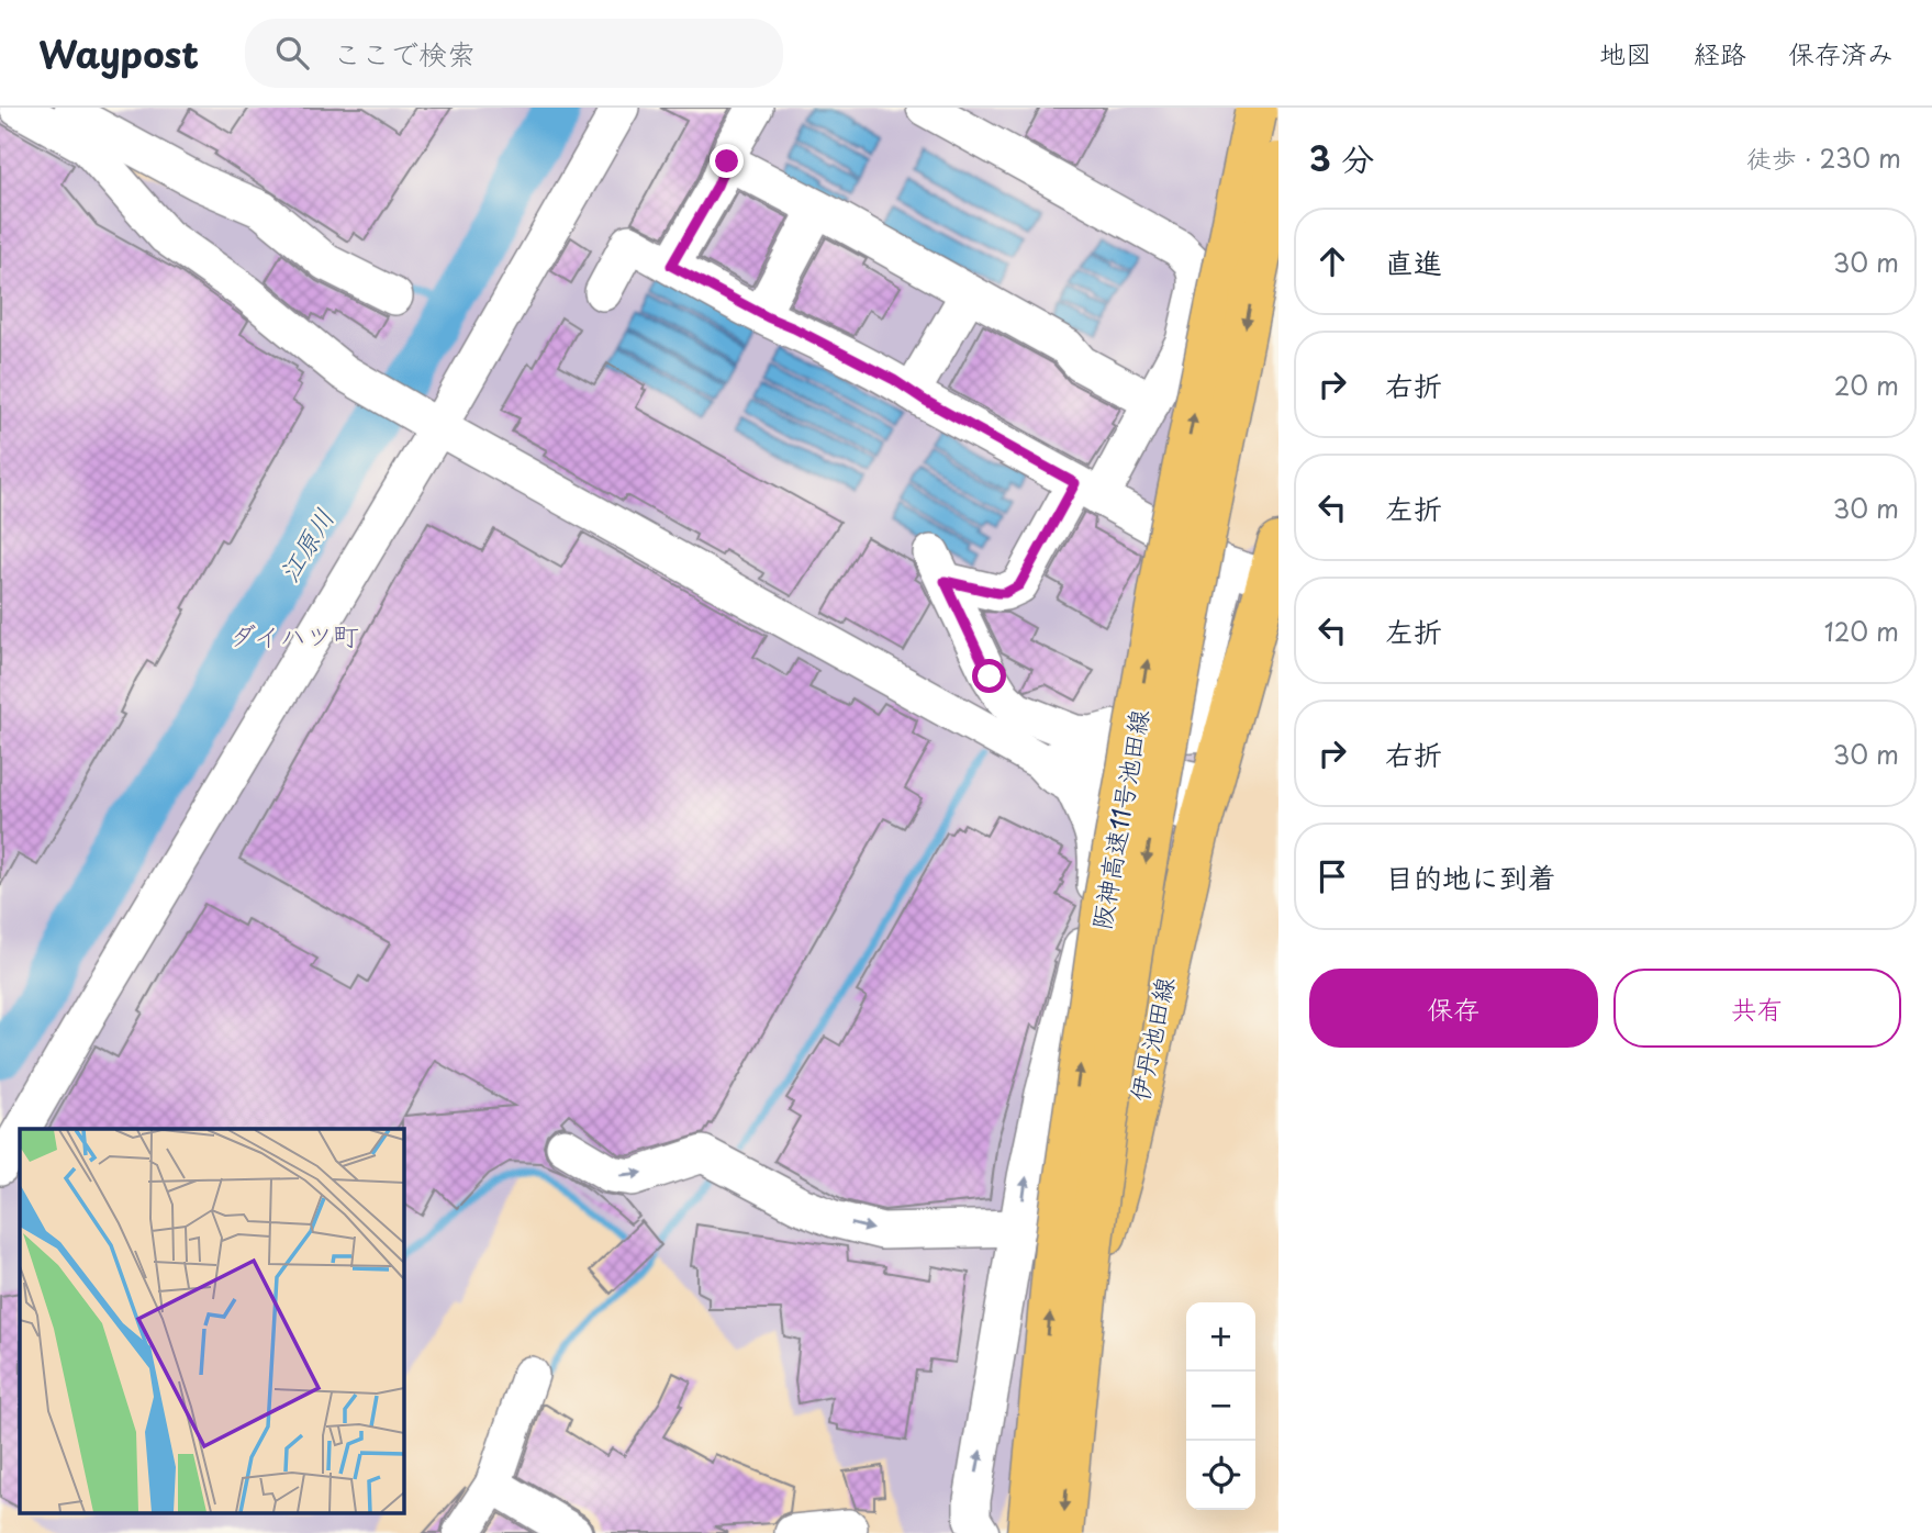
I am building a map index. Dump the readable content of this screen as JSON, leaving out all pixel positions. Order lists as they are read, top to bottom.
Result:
{
  "streets": {
    "main road": ["阪神高速11号池田線", "伊丹池田線"]
  },
  "districts": ["ダイハツ町"],
  "water": ["江原川"],
  "page": {
    "header": "Waypost",
    "search": "ここで検索",
    "nav": ["地図", "経路", "保存済み"],
    "heading": ["3 分", "徒歩 · 230 m"],
    "list": [
      ["直進", "30 m"],
      ["右折", "20 m"],
      ["左折", "30 m"],
      ["左折", "120 m"],
      ["右折", "30 m"],
      "目的地に到着"
    ],
    "buttons": ["保存", "共有"],
    "map_buttons": ["+", "−"]
  }
}
